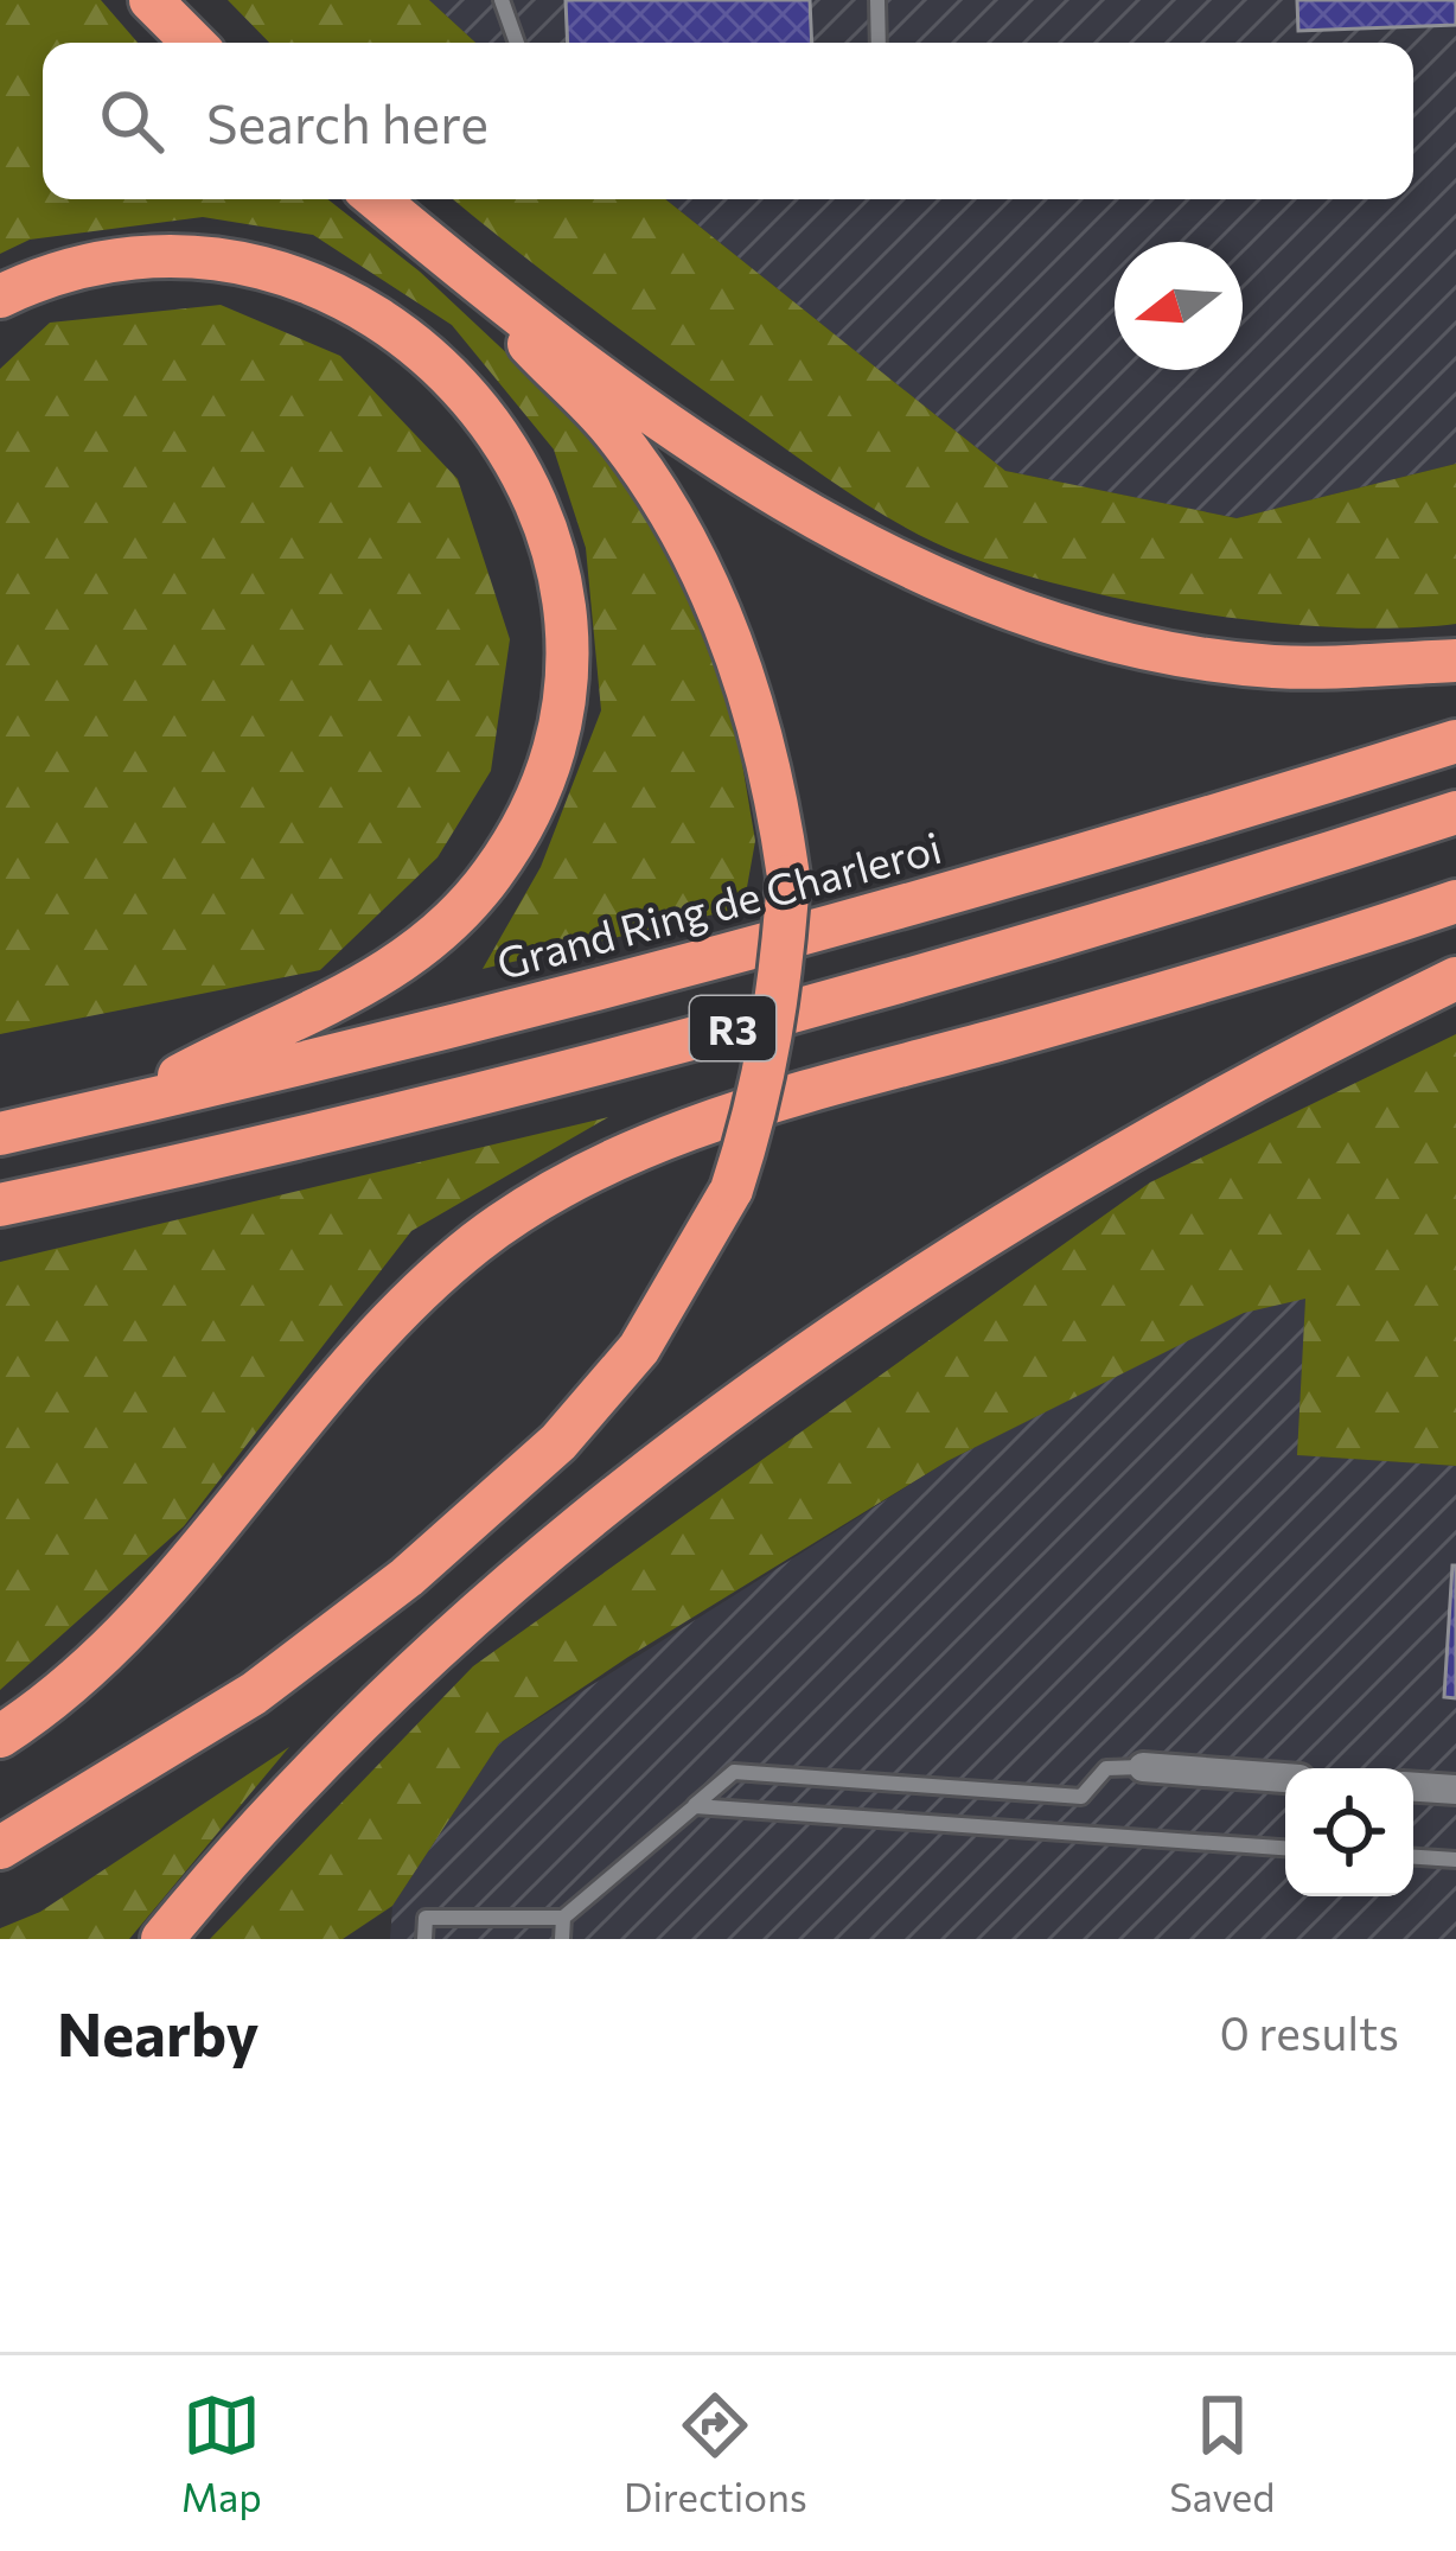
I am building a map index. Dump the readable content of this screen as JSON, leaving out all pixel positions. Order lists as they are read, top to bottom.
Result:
{
  "streets": {
    "highway": ["Grand Ring de Charleroi", "R3"]
  },
  "north": "left",
  "page": {
    "search": "Search here",
    "heading": ["Nearby", "0 results"],
    "nav": ["Map", "Directions", "Saved"]
  }
}
